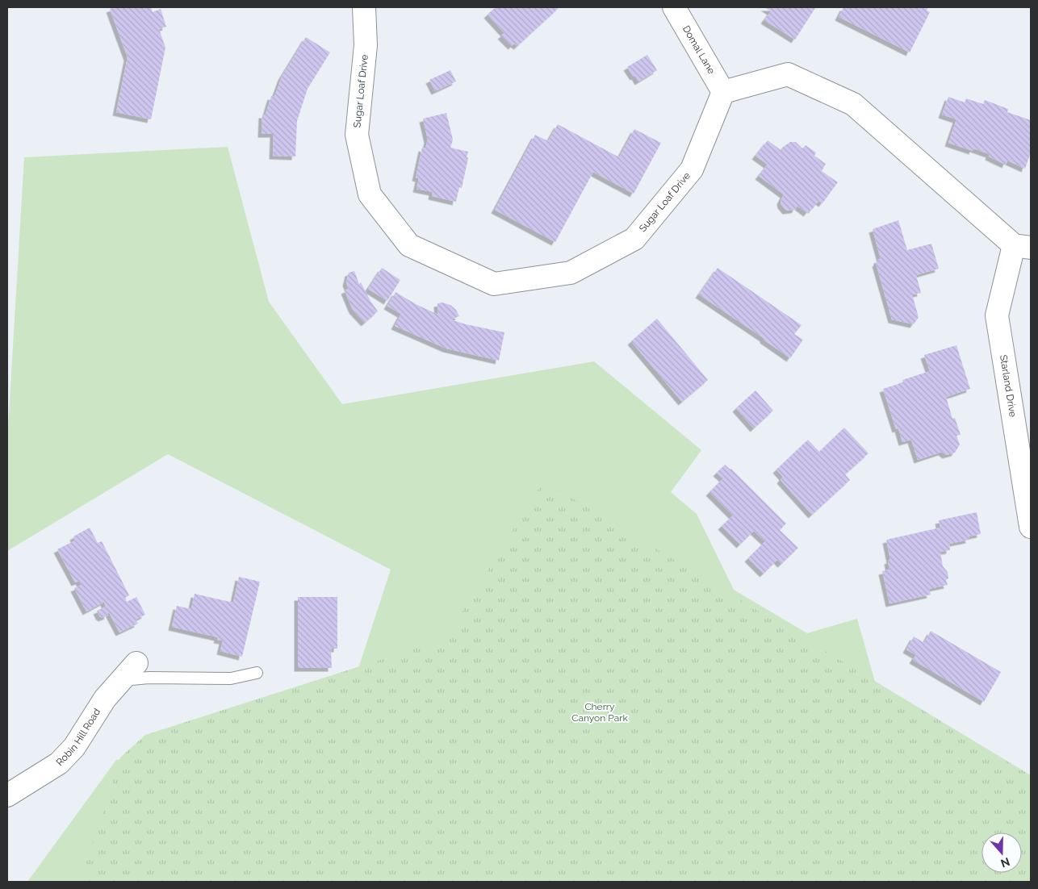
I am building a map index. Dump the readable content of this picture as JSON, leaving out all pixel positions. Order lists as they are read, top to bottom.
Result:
{
  "streets": {
    "street": [
      "Domal Lane",
      "Sugar Loaf Drive",
      "Starland Drive",
      "Robin Hill Road"
    ]
  },
  "crossings": [
    ["Domal Lane", "Sugar Loaf Drive"]
  ],
  "parks": ["Cherry Canyon Park"],
  "north": "bottom"
}
